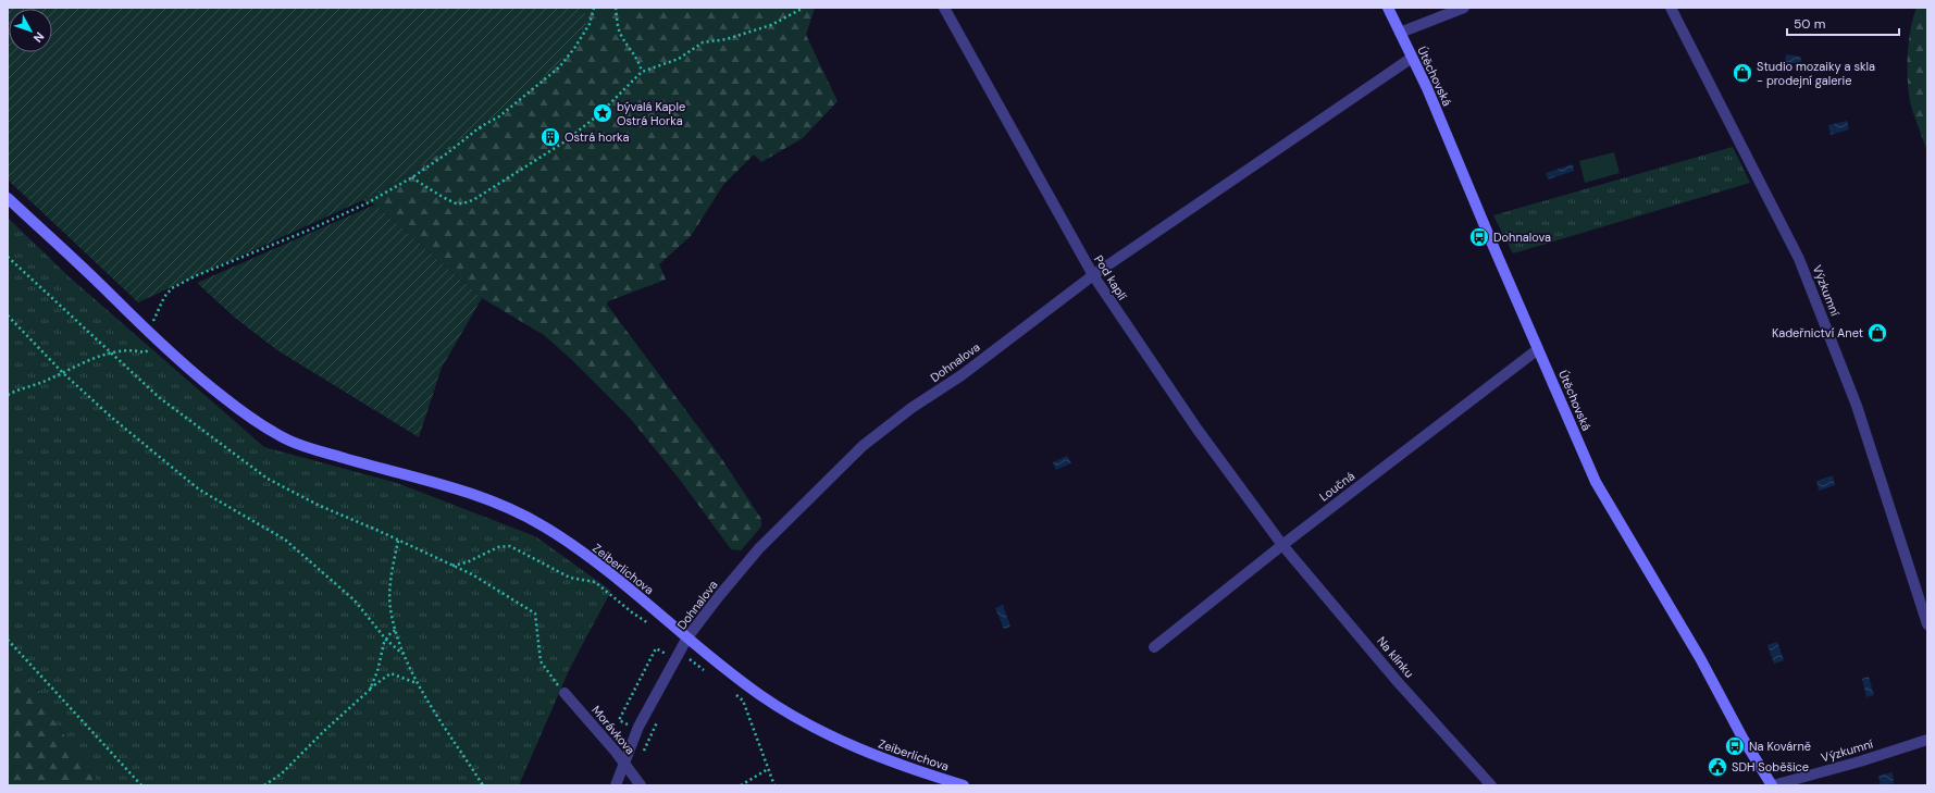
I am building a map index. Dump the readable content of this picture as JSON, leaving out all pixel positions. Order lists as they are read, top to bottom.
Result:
{
  "streets": {
    "street": [
      "Útěchovská",
      "Pod kaplí",
      "Výzkumní",
      "Dohnalova",
      "Loučná",
      "Zeiberlichova",
      "Na klínku",
      "Morávkova"
    ]
  },
  "crossings": [
    ["Útěchovská", "Výzkumní"],
    ["Útěchovská", "Dohnalova"],
    ["Útěchovská", "Loučná"],
    ["Pod kaplí", "Dohnalova"],
    ["Pod kaplí", "Loučná"],
    ["Pod kaplí", "Na klínku"],
    ["Dohnalova", "Zeiberlichova"],
    ["Dohnalova", "Morávkova"],
    ["Loučná", "Na klínku"]
  ],
  "places": {
    "shop": ["Studio mozaiky a skla - prodejní galerie", "Kadeřnictví Anet"],
    "place": ["bývalá Kaple Ostrá Horka"],
    "building": ["Ostrá horka"],
    "bus stop": ["Dohnalova", "Na Kovárně"],
    "public building": ["SDH Soběšice"]
  },
  "scale_bar": "50 m",
  "north": "bottom right"
}
